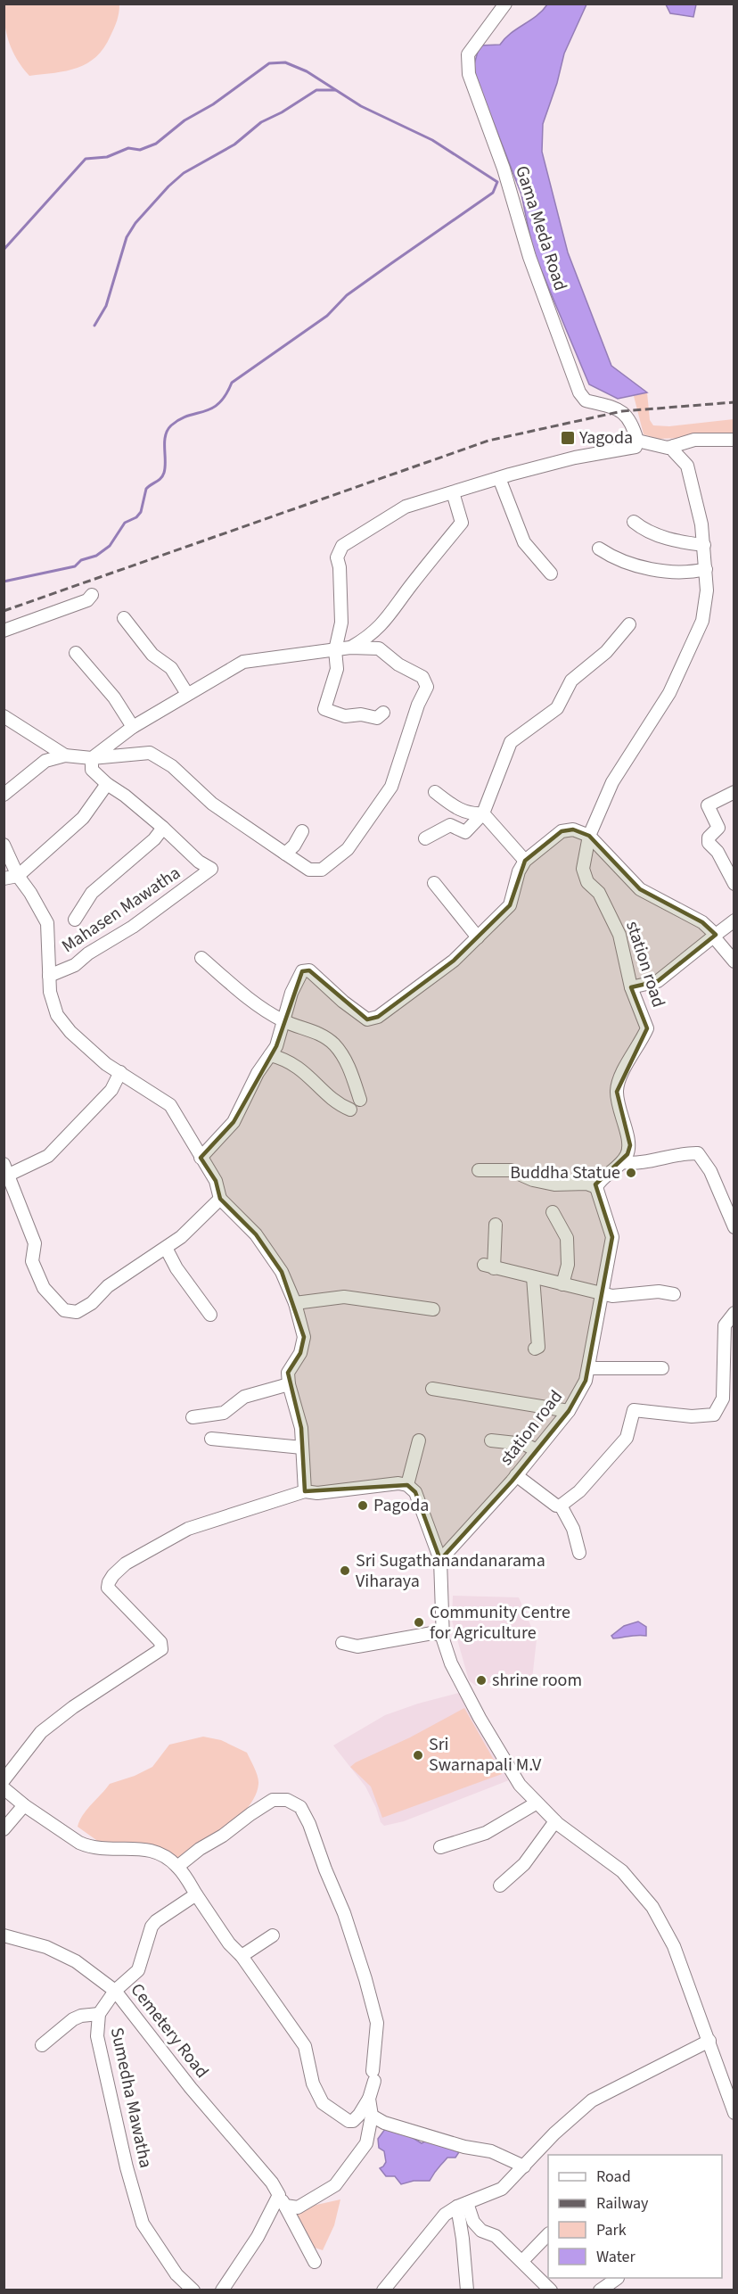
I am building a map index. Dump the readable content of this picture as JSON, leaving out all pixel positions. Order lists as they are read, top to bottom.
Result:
{
  "streets": {
    "street": [
      "Gama Meda Road",
      "Mahasen Mawatha",
      "station road",
      "Cemetery Road",
      "Sumedha Mawatha"
    ]
  },
  "crossings": [
    ["Cemetery Road", "Sumedha Mawatha"]
  ],
  "places": {
    "transit": ["Yagoda"],
    "other": [
      "Buddha Statue",
      "Pagoda",
      "Sri Sugathanandanarama Viharaya",
      "Community Centre for Agriculture",
      "shrine room",
      "Sri Swarnapali M.V"
    ]
  },
  "legend": [
    "Road",
    "Railway",
    "Park",
    "Water"
  ]
}
